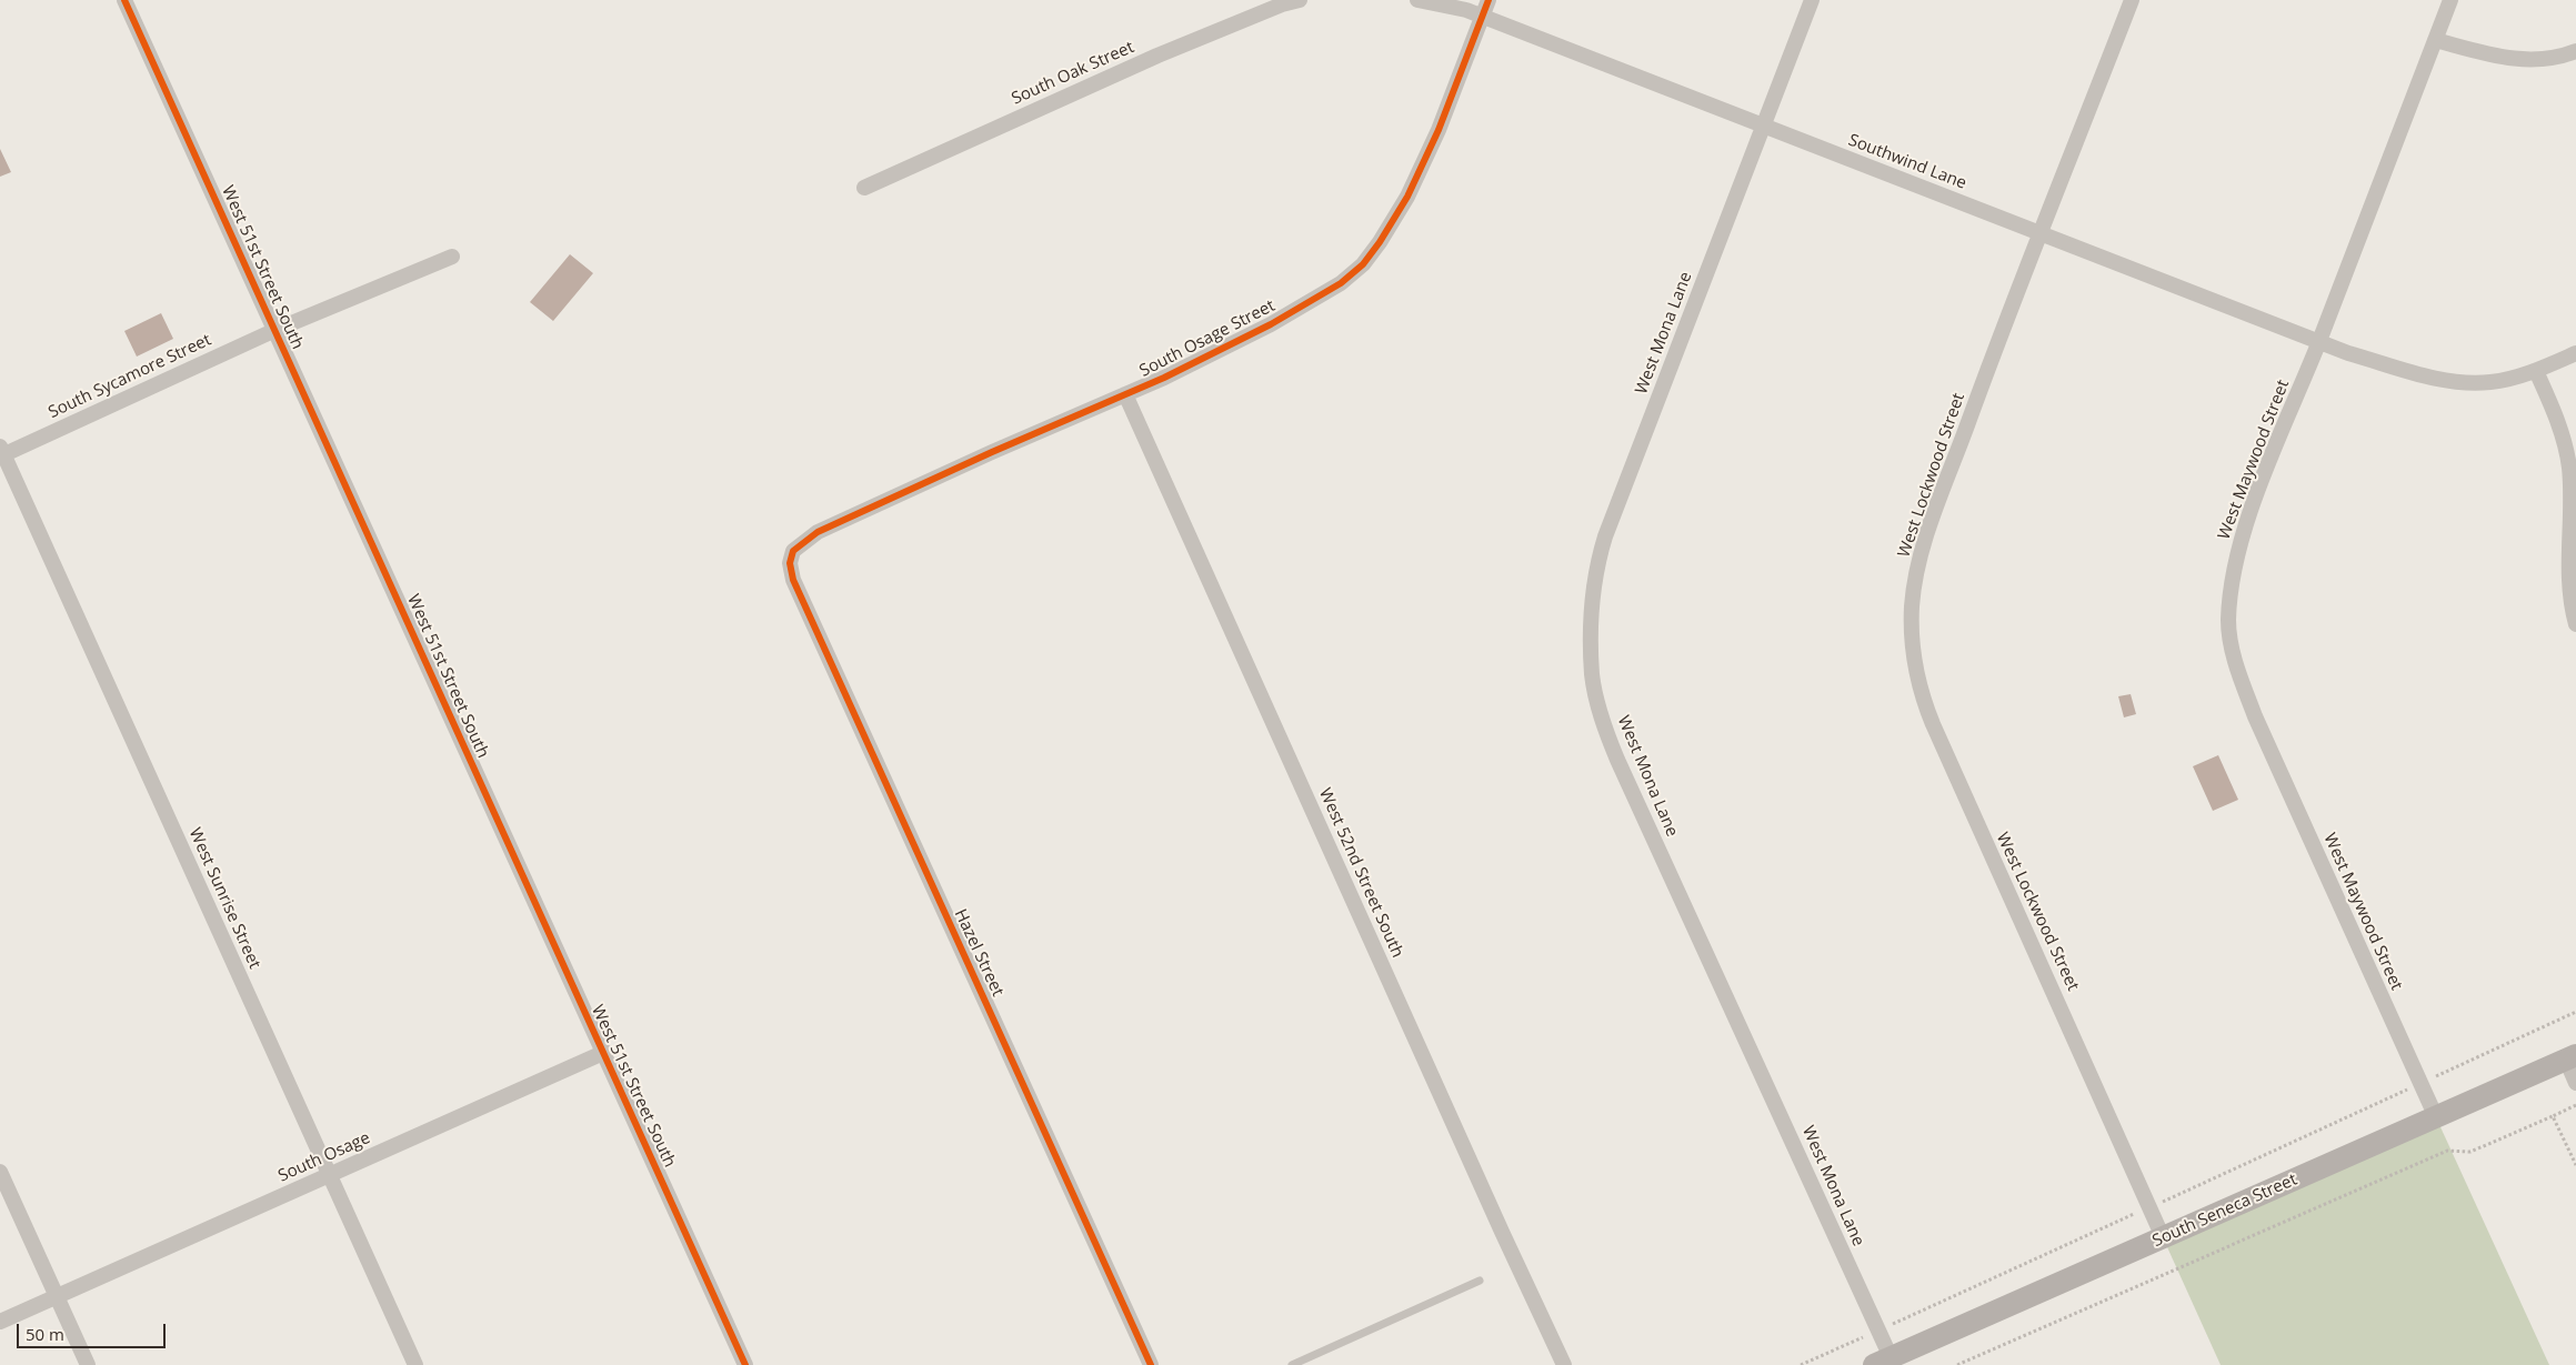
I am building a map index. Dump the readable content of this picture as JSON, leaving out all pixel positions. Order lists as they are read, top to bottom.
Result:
{
  "streets": {
    "street": [
      "South Oak Street",
      "Southwind Lane",
      "West 51st Street South",
      "West Mona Lane",
      "South Osage Street",
      "South Sycamore Street",
      "West Maywood Street",
      "West Lockwood Street",
      "West 52nd Street South",
      "West Sunrise Street",
      "Hazel Street",
      "South Osage",
      "South Seneca Street"
    ]
  },
  "crossings": [
    ["Southwind Lane", "West Mona Lane"],
    ["Southwind Lane", "South Osage Street"],
    ["Southwind Lane", "West Maywood Street"],
    ["Southwind Lane", "West Lockwood Street"],
    ["West 51st Street South", "South Sycamore Street"],
    ["West 51st Street South", "South Osage"],
    ["West Mona Lane", "South Seneca Street"],
    ["South Osage Street", "West 52nd Street South"],
    ["South Osage Street", "Hazel Street"],
    ["South Sycamore Street", "West Sunrise Street"],
    ["West Maywood Street", "South Seneca Street"],
    ["West Lockwood Street", "South Seneca Street"],
    ["West Sunrise Street", "South Osage"]
  ],
  "scale_bar": "50 m"
}
